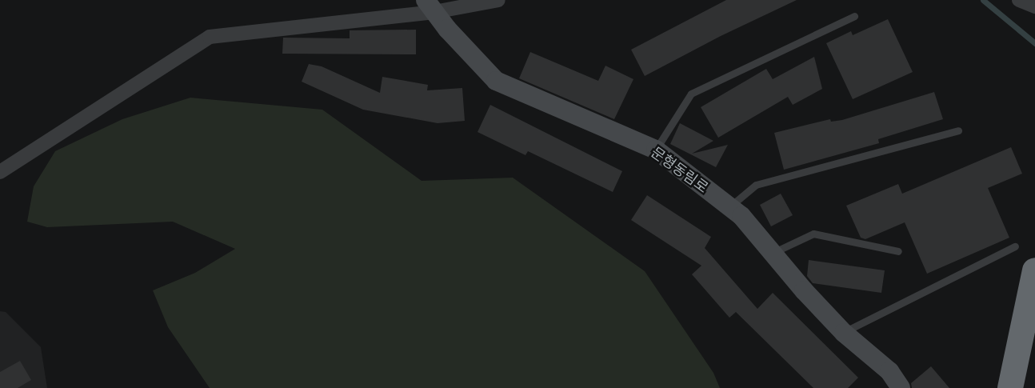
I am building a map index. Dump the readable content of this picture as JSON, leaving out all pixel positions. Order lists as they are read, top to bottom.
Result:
{
  "streets": {
    "street": ["문형동림로"]
  }
}
